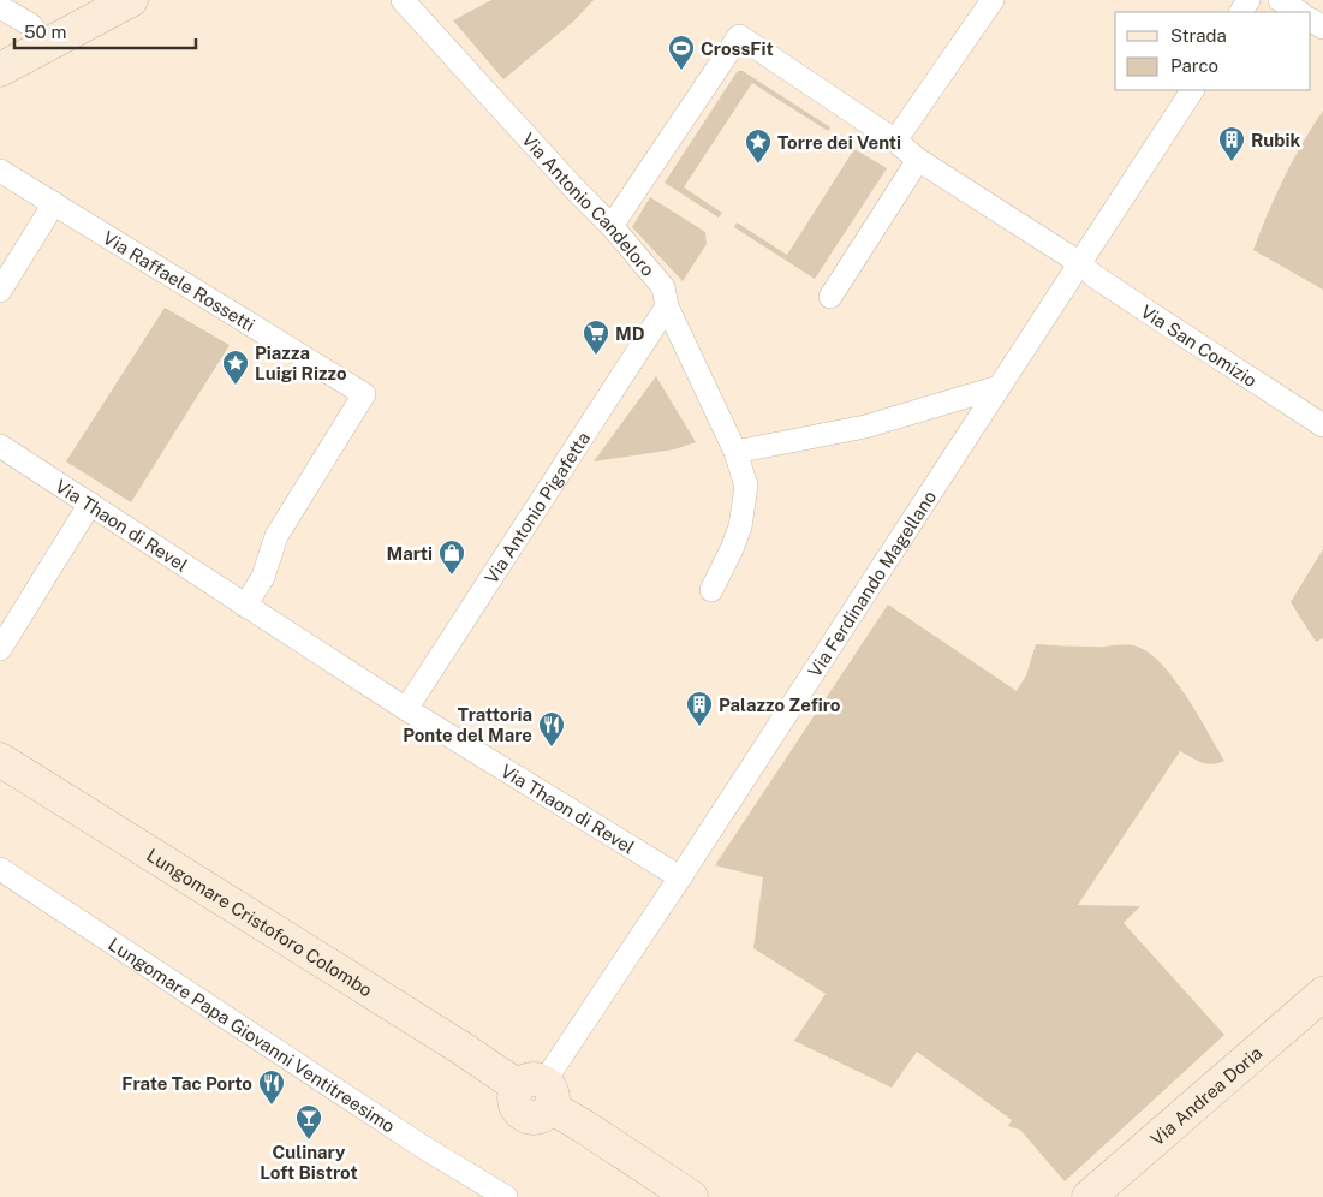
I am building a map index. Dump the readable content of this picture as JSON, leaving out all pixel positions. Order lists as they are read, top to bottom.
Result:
{
  "streets": {
    "street": [
      "Via Antonio Candeloro",
      "Via Raffaele Rossetti",
      "Via San Comizio",
      "Via Antonio Pigafetta",
      "Via Thaon di Revel",
      "Via Ferdinando Magellano",
      "Lungomare Cristoforo Colombo",
      "Lungomare Papa Giovanni Ventitreesimo",
      "Via Andrea Doria"
    ]
  },
  "crossings": [
    ["Via Antonio Candeloro", "Via Antonio Pigafetta"],
    ["Via Raffaele Rossetti", "Via Thaon di Revel"],
    ["Via San Comizio", "Via Ferdinando Magellano"],
    ["Via Antonio Pigafetta", "Via Thaon di Revel"],
    ["Via Thaon di Revel", "Via Ferdinando Magellano"],
    ["Via Ferdinando Magellano", "Lungomare Cristoforo Colombo"]
  ],
  "places": {
    "sports": ["CrossFit"],
    "building": ["Rubik", "Palazzo Zefiro"],
    "place": ["Torre dei Venti", "Piazza Luigi Rizzo"],
    "supermarket": ["MD"],
    "shop": ["Marti"],
    "restaurant": ["Trattoria Ponte del Mare", "Frate Tac Porto"],
    "bar": ["Culinary Loft Bistrot"]
  },
  "legend": ["Strada", "Parco"],
  "scale_bar": "50 m"
}
